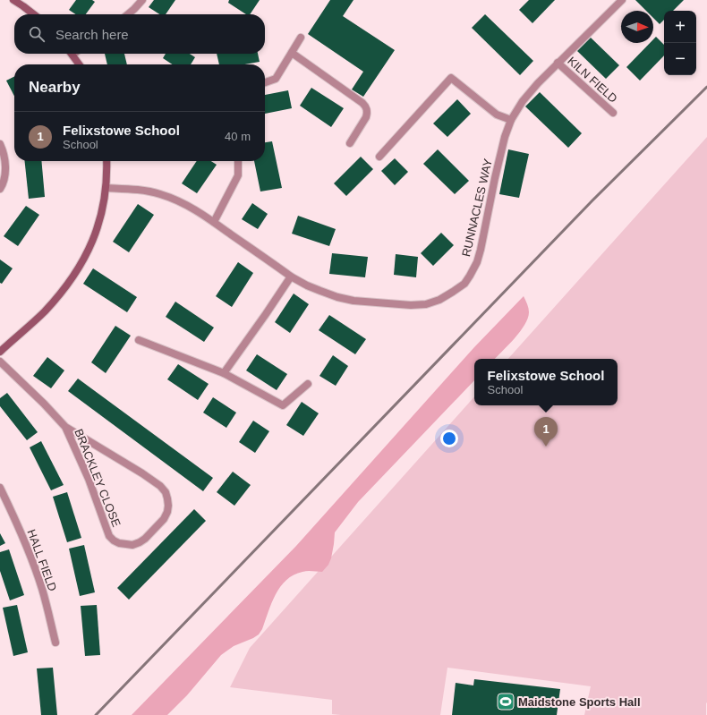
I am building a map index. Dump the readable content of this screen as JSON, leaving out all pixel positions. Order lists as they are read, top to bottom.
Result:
{
  "streets": {
    "street": [
      "KILN FIELD",
      "RUNNACLES WAY",
      "BRACKLEY CLOSE",
      "HALL FIELD"
    ]
  },
  "crossings": [
    ["KILN FIELD", "RUNNACLES WAY"]
  ],
  "places": {
    "sports": ["Maidstone Sports Hall"]
  },
  "north": "right",
  "page": {
    "map_buttons": ["+", "−"],
    "search": "Search here",
    "heading": "Nearby",
    "list": [
      {
        "mark": "1",
        "name": "Felixstowe School",
        "note": "School",
        "value": "40 m"
      }
    ],
    "popup": ["Felixstowe School", "School"],
    "pins": "1"
  }
}
